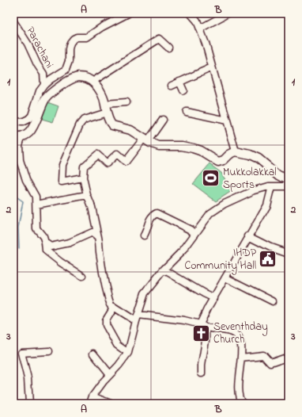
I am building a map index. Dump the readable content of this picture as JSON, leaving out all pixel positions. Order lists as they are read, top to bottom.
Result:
{
  "streets": {
    "street": ["Parachani"]
  },
  "places": {
    "sports": ["Mukkolakkal Sports"],
    "public building": ["IHDP Community Hall"],
    "church": ["Seventhday Church"]
  },
  "grid": {
    "columns": ["A", "B"],
    "rows": ["1", "2", "3"]
  }
}
